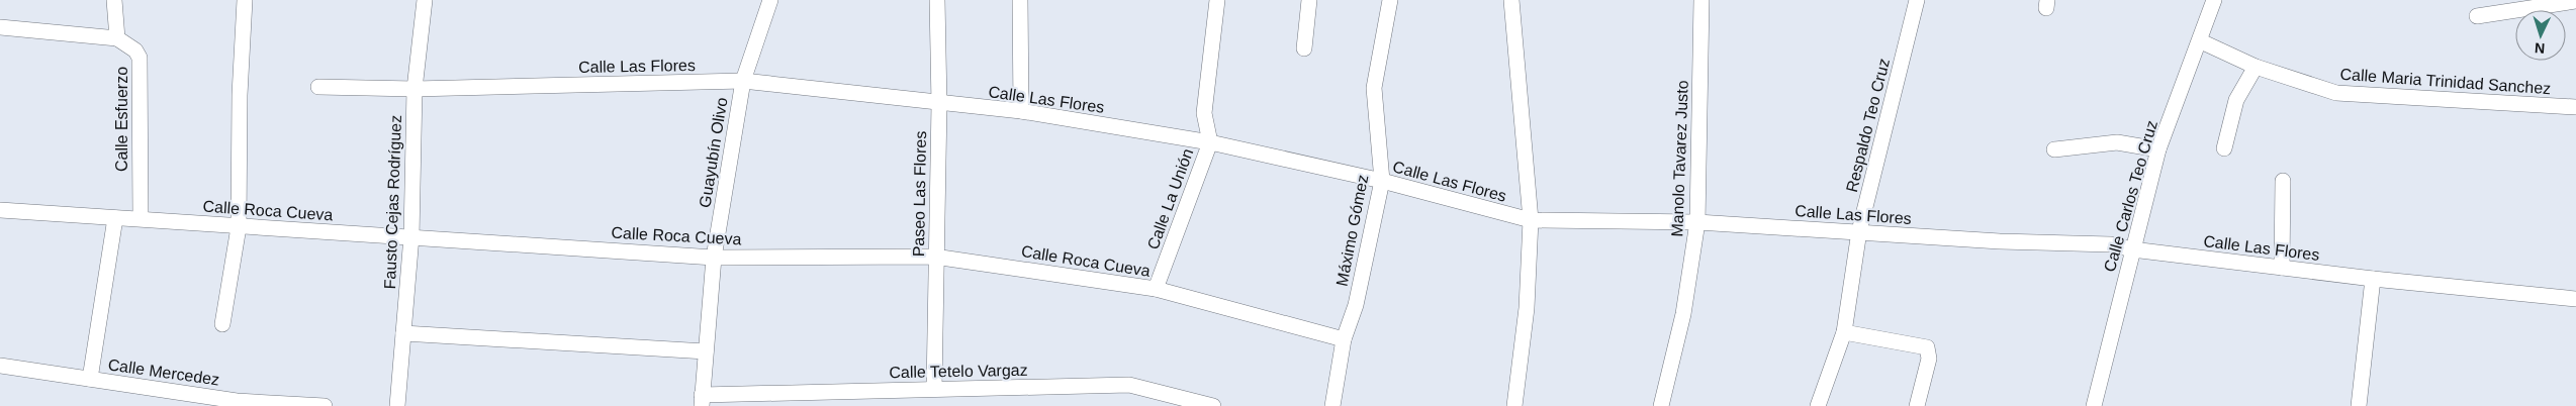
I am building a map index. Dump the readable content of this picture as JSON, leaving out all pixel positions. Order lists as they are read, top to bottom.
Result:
{
  "streets": {
    "street": [
      "Calle Las Flores",
      "Calle Maria Trinidad Sanchez",
      "Calle Esfuerzo",
      "Respaldo Teo Cruz",
      "Guayubín Olivo",
      "Manolo Tavarez Justo",
      "Paseo Las Flores",
      "Calle Carlos Teo Cruz",
      "Calle La Unión",
      "Fausto Cejas Rodríguez",
      "Calle Roca Cueva",
      "Máximo Gómez",
      "Calle Tetelo Vargaz",
      "Calle Mercedez"
    ]
  },
  "crossings": [
    ["Calle Las Flores", "Respaldo Teo Cruz"],
    ["Calle Las Flores", "Guayubín Olivo"],
    ["Calle Las Flores", "Manolo Tavarez Justo"],
    ["Calle Las Flores", "Paseo Las Flores"],
    ["Calle Las Flores", "Calle Carlos Teo Cruz"],
    ["Calle Las Flores", "Calle La Unión"],
    ["Calle Las Flores", "Fausto Cejas Rodríguez"],
    ["Calle Las Flores", "Máximo Gómez"],
    ["Calle Maria Trinidad Sanchez", "Calle Carlos Teo Cruz"],
    ["Calle Esfuerzo", "Calle Roca Cueva"],
    ["Guayubín Olivo", "Calle Roca Cueva"],
    ["Guayubín Olivo", "Calle Tetelo Vargaz"],
    ["Paseo Las Flores", "Calle Roca Cueva"],
    ["Paseo Las Flores", "Calle Tetelo Vargaz"],
    ["Calle La Unión", "Calle Roca Cueva"],
    ["Fausto Cejas Rodríguez", "Calle Roca Cueva"],
    ["Calle Roca Cueva", "Máximo Gómez"]
  ],
  "north": "bottom"
}
